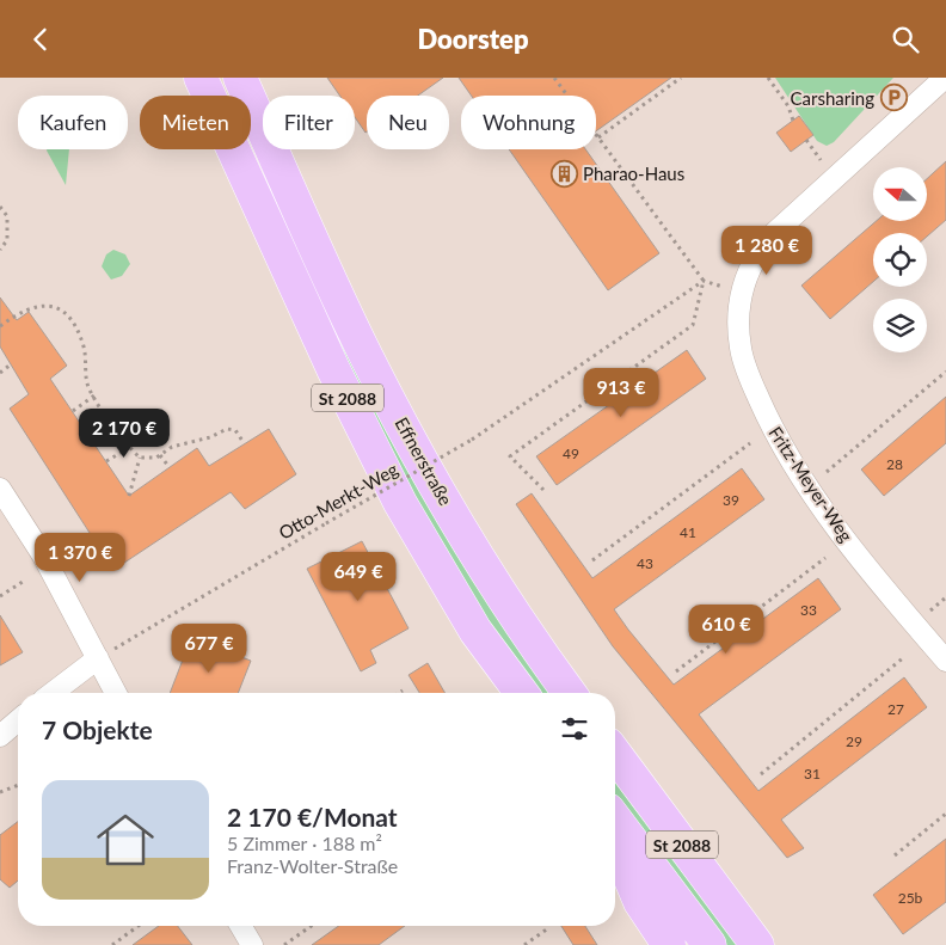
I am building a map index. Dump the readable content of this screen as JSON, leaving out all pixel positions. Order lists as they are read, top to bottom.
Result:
{
  "streets": {
    "highway": ["St 2088", "Effnerstraße"],
    "street": ["Fritz-Meyer-Weg"],
    "path": ["Otto-Merkt-Weg"]
  },
  "places": {
    "parking": ["Carsharing"],
    "building": ["Pharao-Haus"]
  },
  "house_numbers": [
    "49",
    "28",
    "39",
    "41",
    "43",
    "33",
    "27",
    "29",
    "31",
    "25b"
  ],
  "north": "left",
  "page": {
    "header": "Doorstep",
    "chip": [
      "Kaufen",
      "Mieten",
      "Filter",
      "Neu",
      "Wohnung"
    ],
    "price": [
      "1 280 €",
      "913 €",
      "2 170 €",
      "1 370 €",
      "649 €",
      "610 €",
      "677 €"
    ],
    "heading": "7 Objekte",
    "list": [
      {
        "name": "2 170 €/Monat",
        "note": "5 Zimmer · 188 m² · Franz-Wolter-Straße"
      }
    ]
  }
}
